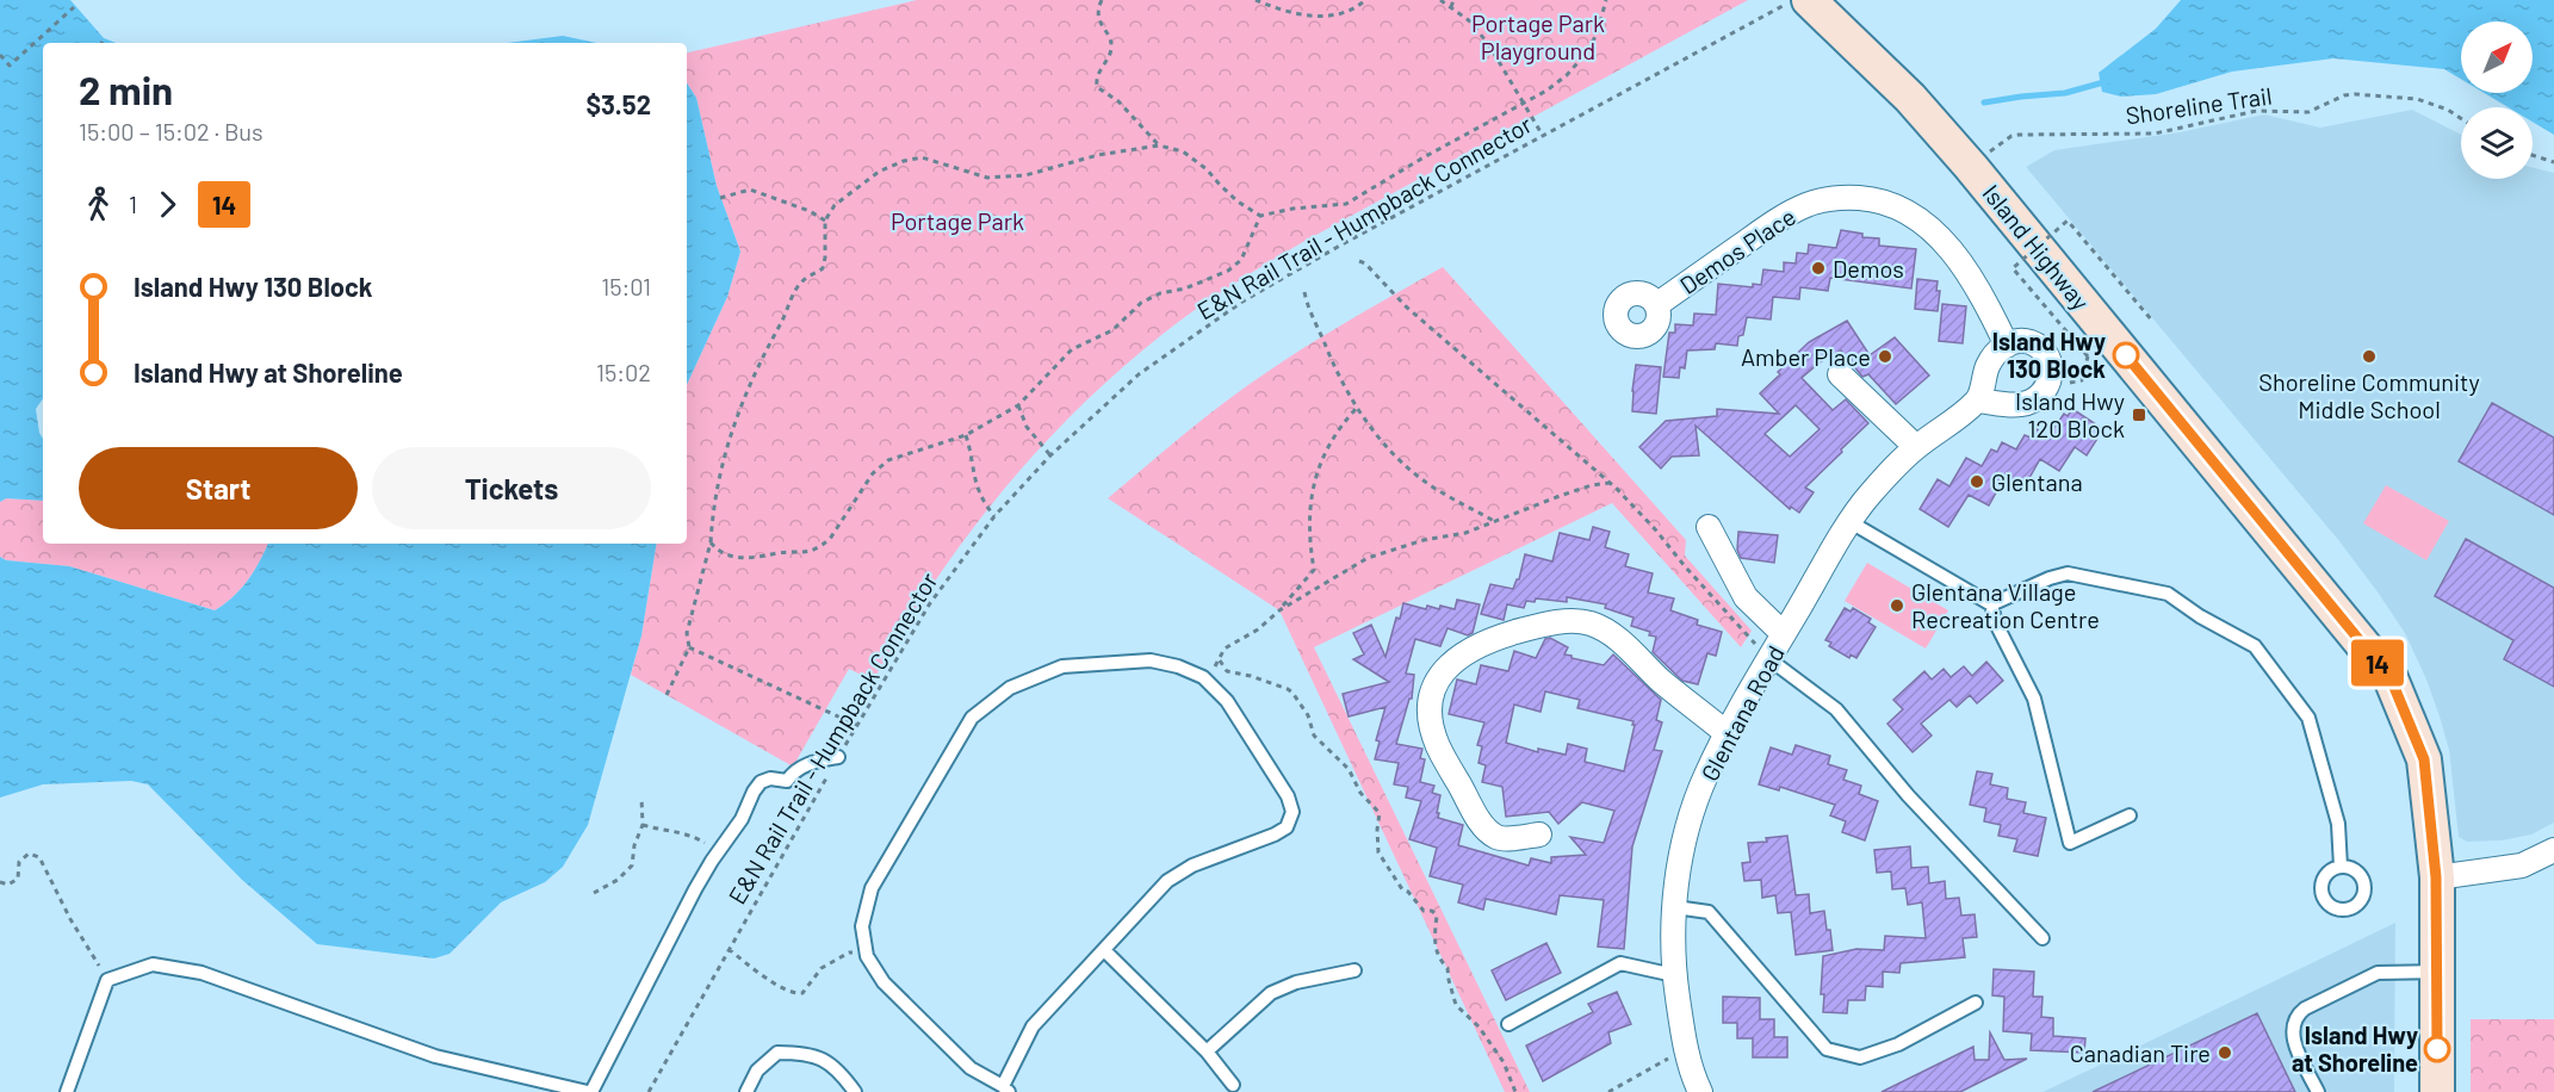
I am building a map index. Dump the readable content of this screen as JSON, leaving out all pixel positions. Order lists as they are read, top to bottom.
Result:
{
  "streets": {
    "main road": ["Island Highway"],
    "street": ["Demos Place", "Glentana Road"],
    "path": ["Shoreline Trail", "E&N Rail Trail - Humpback Connector"]
  },
  "crossings": [
    ["Shoreline Trail", "Island Highway"],
    ["E&N Rail Trail - Humpback Connector", "Island Highway"],
    ["Demos Place", "Glentana Road"]
  ],
  "parks": ["Portage Park Playground", "Portage Park"],
  "places": {
    "other": [
      "Demos",
      "Island Hwy 130 Block",
      "Amber Place",
      "Shoreline Community Middle School",
      "Glentana",
      "Glentana Village Recreation Centre",
      "Island Hwy at Shoreline",
      "Canadian Tire"
    ],
    "transit": ["Island Hwy 120 Block"]
  },
  "lines": ["bus line 14"],
  "north": "top right",
  "page": {
    "on_map": "14",
    "heading": ["2 min", "15:00 – 15:02 · Bus", "$3.52"],
    "legs": ["1", "14"],
    "list": [
      {
        "name": "Island Hwy 130 Block",
        "value": "15:01"
      },
      {
        "name": "Island Hwy at Shoreline",
        "value": "15:02"
      }
    ],
    "buttons": ["Start", "Tickets"]
  }
}
